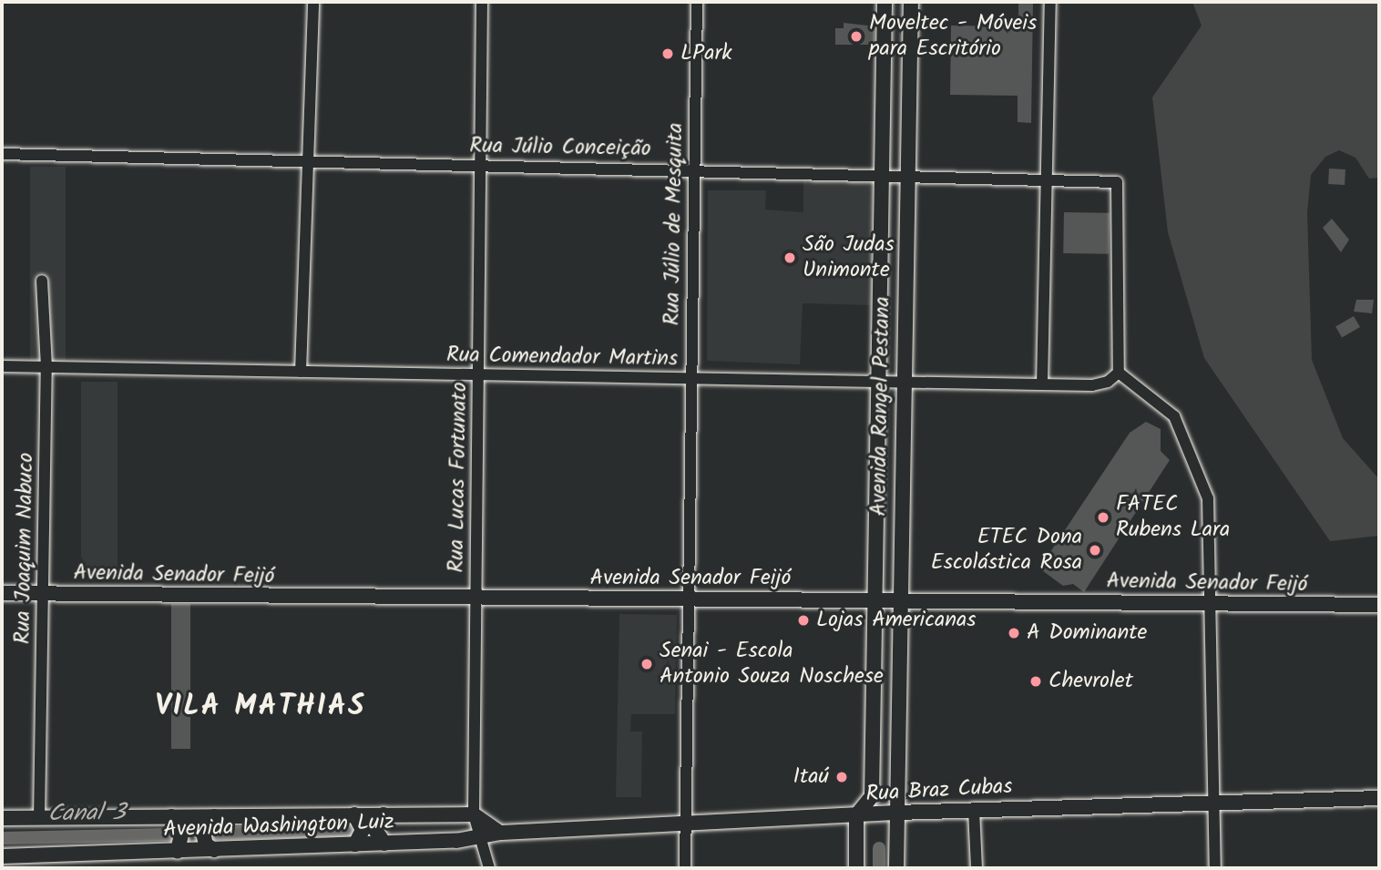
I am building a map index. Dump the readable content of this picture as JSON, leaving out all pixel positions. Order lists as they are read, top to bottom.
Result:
{
  "streets": {
    "main road": [
      "Avenida Rangel Pestana",
      "Avenida Senador Feijó",
      "Rua Braz Cubas",
      "Avenida Washington Luiz"
    ],
    "street": [
      "Rua Júlio Conceição",
      "Rua Júlio de Mesquita",
      "Rua Comendador Martins",
      "Rua Lucas Fortunato",
      "Rua Joaquim Nabuco"
    ]
  },
  "crossings": [
    ["Rua Júlio Conceição", "Rua Júlio de Mesquita"],
    ["Rua Júlio Conceição", "Rua Comendador Martins"],
    ["Rua Júlio Conceição", "Avenida Rangel Pestana"],
    ["Rua Júlio Conceição", "Rua Lucas Fortunato"],
    ["Rua Júlio de Mesquita", "Rua Comendador Martins"],
    ["Rua Júlio de Mesquita", "Avenida Senador Feijó"],
    ["Rua Júlio de Mesquita", "Rua Braz Cubas"],
    ["Rua Comendador Martins", "Avenida Rangel Pestana"],
    ["Rua Comendador Martins", "Rua Lucas Fortunato"],
    ["Rua Comendador Martins", "Rua Joaquim Nabuco"],
    ["Avenida Rangel Pestana", "Avenida Senador Feijó"],
    ["Avenida Rangel Pestana", "Rua Braz Cubas"],
    ["Rua Lucas Fortunato", "Avenida Senador Feijó"],
    ["Rua Lucas Fortunato", "Rua Braz Cubas"],
    ["Rua Lucas Fortunato", "Avenida Washington Luiz"],
    ["Rua Joaquim Nabuco", "Avenida Senador Feijó"],
    ["Rua Joaquim Nabuco", "Avenida Washington Luiz"],
    ["Rua Braz Cubas", "Avenida Washington Luiz"]
  ],
  "districts": ["VILA MATHIAS"],
  "water": ["Canal 3"],
  "places": [
    "Moveltec - Móveis para Escritório",
    "LPark",
    "São Judas Unimonte",
    "FATEC Rubens Lara",
    "ETEC Dona Escolástica Rosa",
    "Lojas Americanas",
    "A Dominante",
    "Senai - Escola Antonio Souza Noschese",
    "Chevrolet",
    "Itaú"
  ]
}
